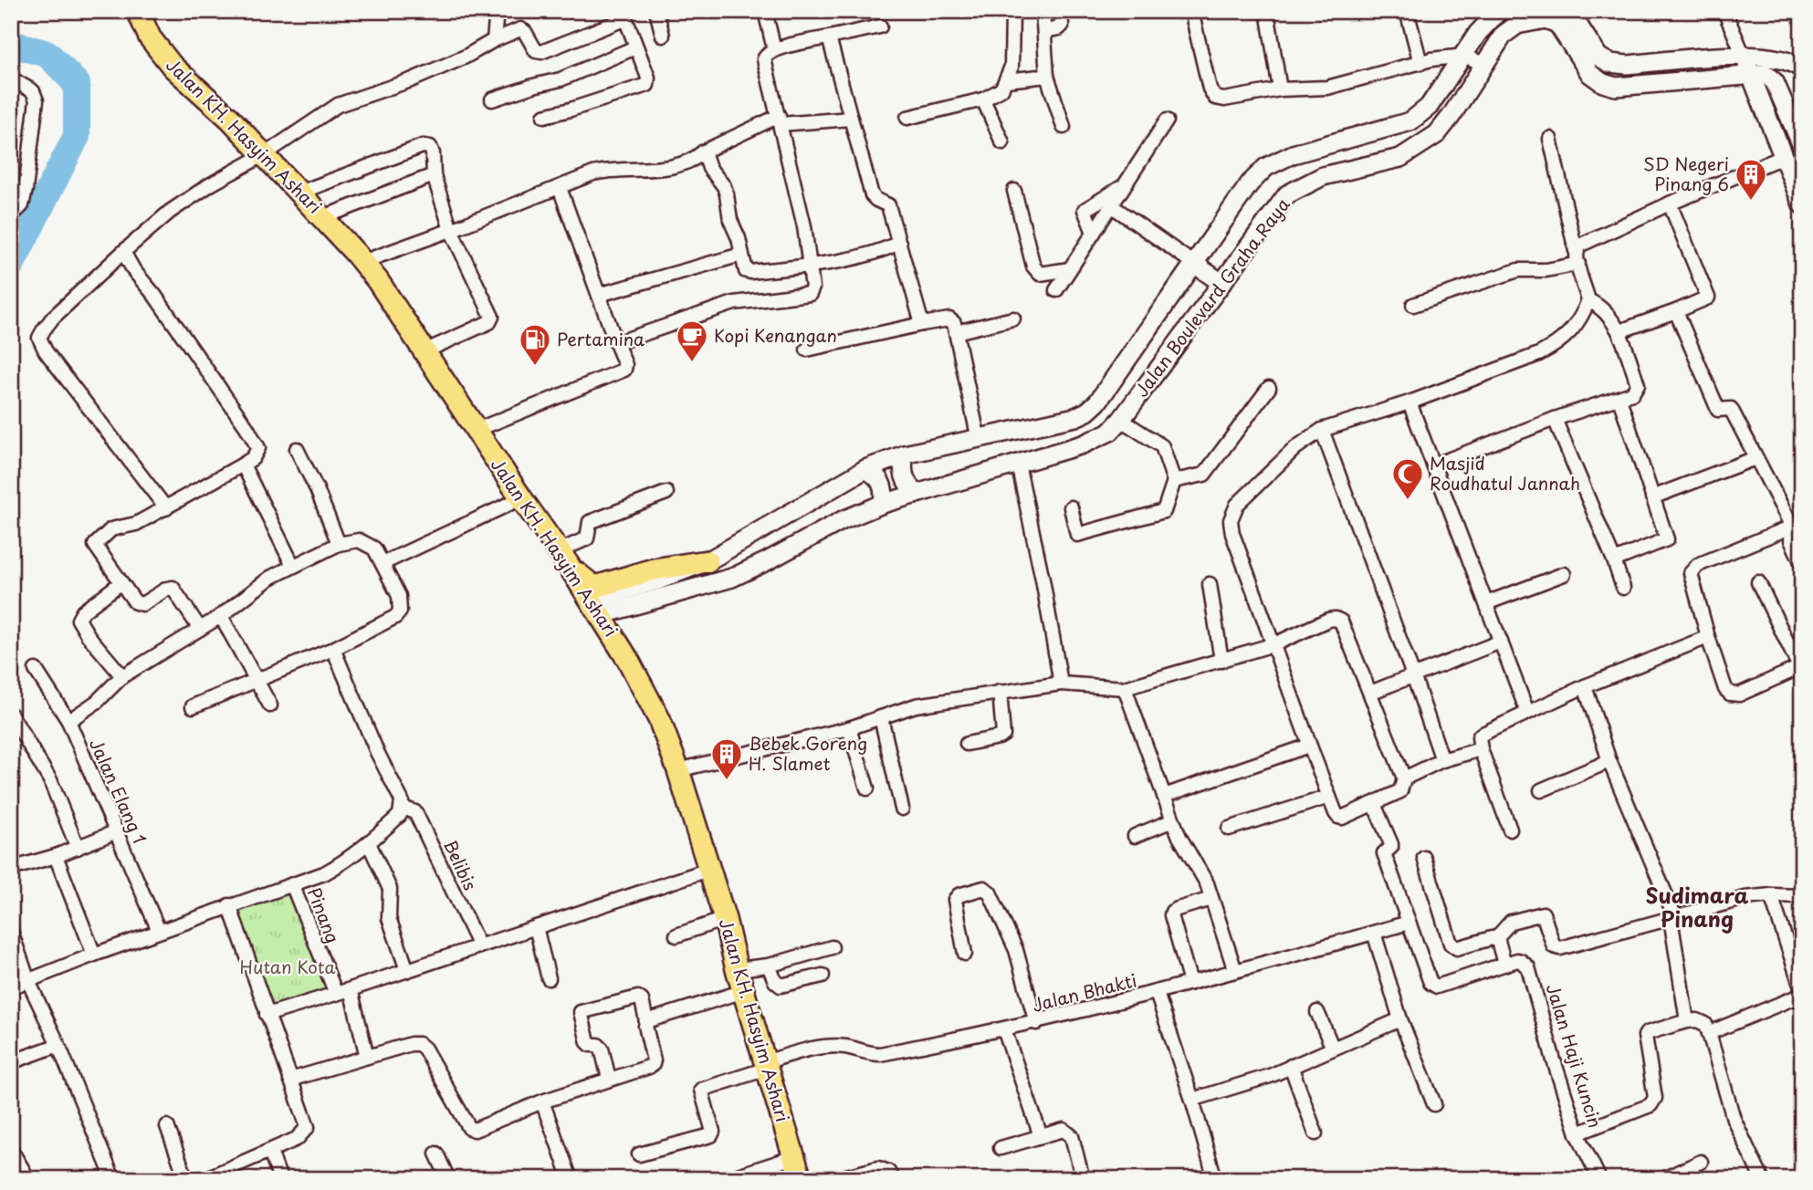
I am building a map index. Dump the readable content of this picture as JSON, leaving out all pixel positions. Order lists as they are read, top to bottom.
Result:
{
  "streets": {
    "main road": ["Jalan KH. Hasyim Ashari", "Jalan Boulevard Graha Raya"],
    "street": [
      "Jalan Elang 1",
      "Belibis",
      "Pinang",
      "Jalan Bhakti",
      "Jalan Haji Kuncin"
    ]
  },
  "crossings": [
    ["Jalan KH. Hasyim Ashari", "Jalan Boulevard Graha Raya"],
    ["Jalan KH. Hasyim Ashari", "Jalan Bhakti"]
  ],
  "districts": ["Sudimara Pinang"],
  "parks": ["Hutan Kota"],
  "places": {
    "building": ["SD Negeri Pinang 6", "Bebek Goreng H. Slamet"],
    "cafe": ["Kopi Kenangan"],
    "fuel station": ["Pertamina"],
    "mosque": ["Masjid Roudhatul Jannah"]
  }
}
